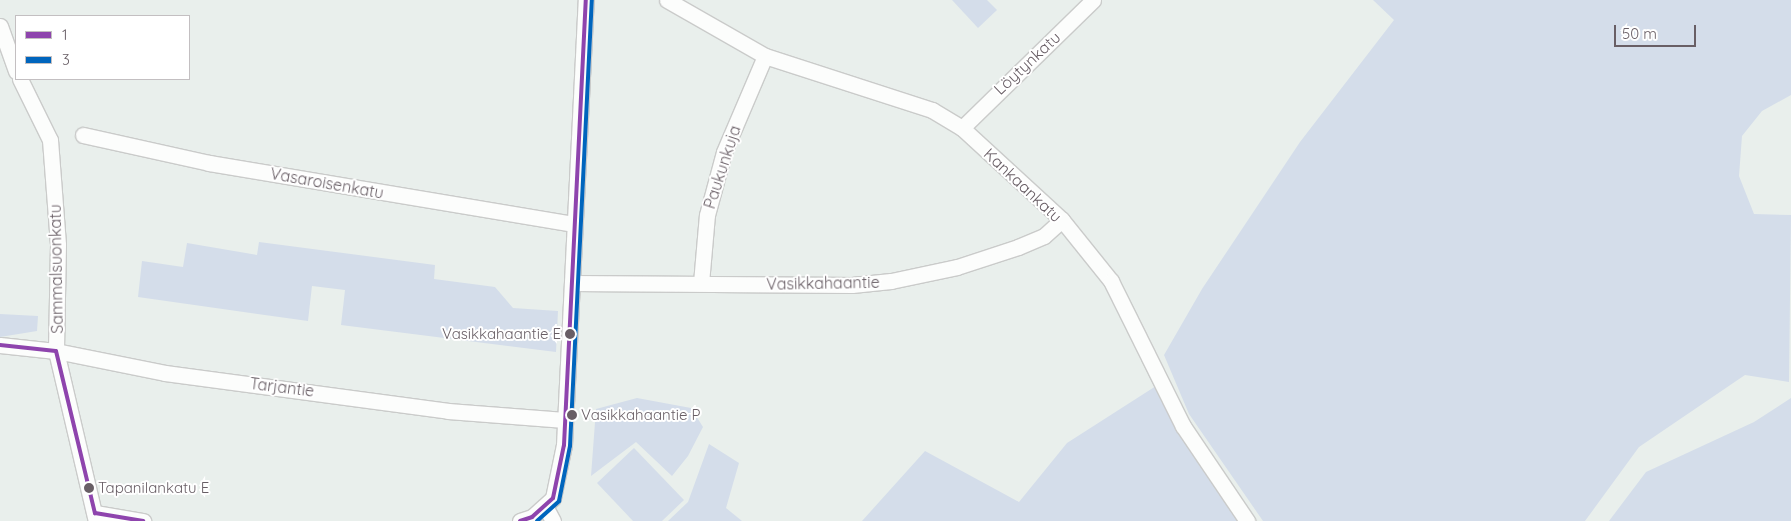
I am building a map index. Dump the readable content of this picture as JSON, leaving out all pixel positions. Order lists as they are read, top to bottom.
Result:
{
  "streets": {
    "street": [
      "Löytynkatu",
      "Paukunkuja",
      "Vasaroisenkatu",
      "Kankaankatu",
      "Sammalsuonkatu",
      "Vasikkahaantie",
      "Tarjantie"
    ]
  },
  "crossings": [
    ["Löytynkatu", "Kankaankatu"],
    ["Paukunkuja", "Kankaankatu"],
    ["Paukunkuja", "Vasikkahaantie"],
    ["Kankaankatu", "Vasikkahaantie"],
    ["Sammalsuonkatu", "Tarjantie"]
  ],
  "places": ["Vasikkahaantie E", "Vasikkahaantie P", "Tapanilankatu E"],
  "lines": ["transit line 1", "transit line 3"],
  "legend": ["1", "3"],
  "scale_bar": "50 m"
}
